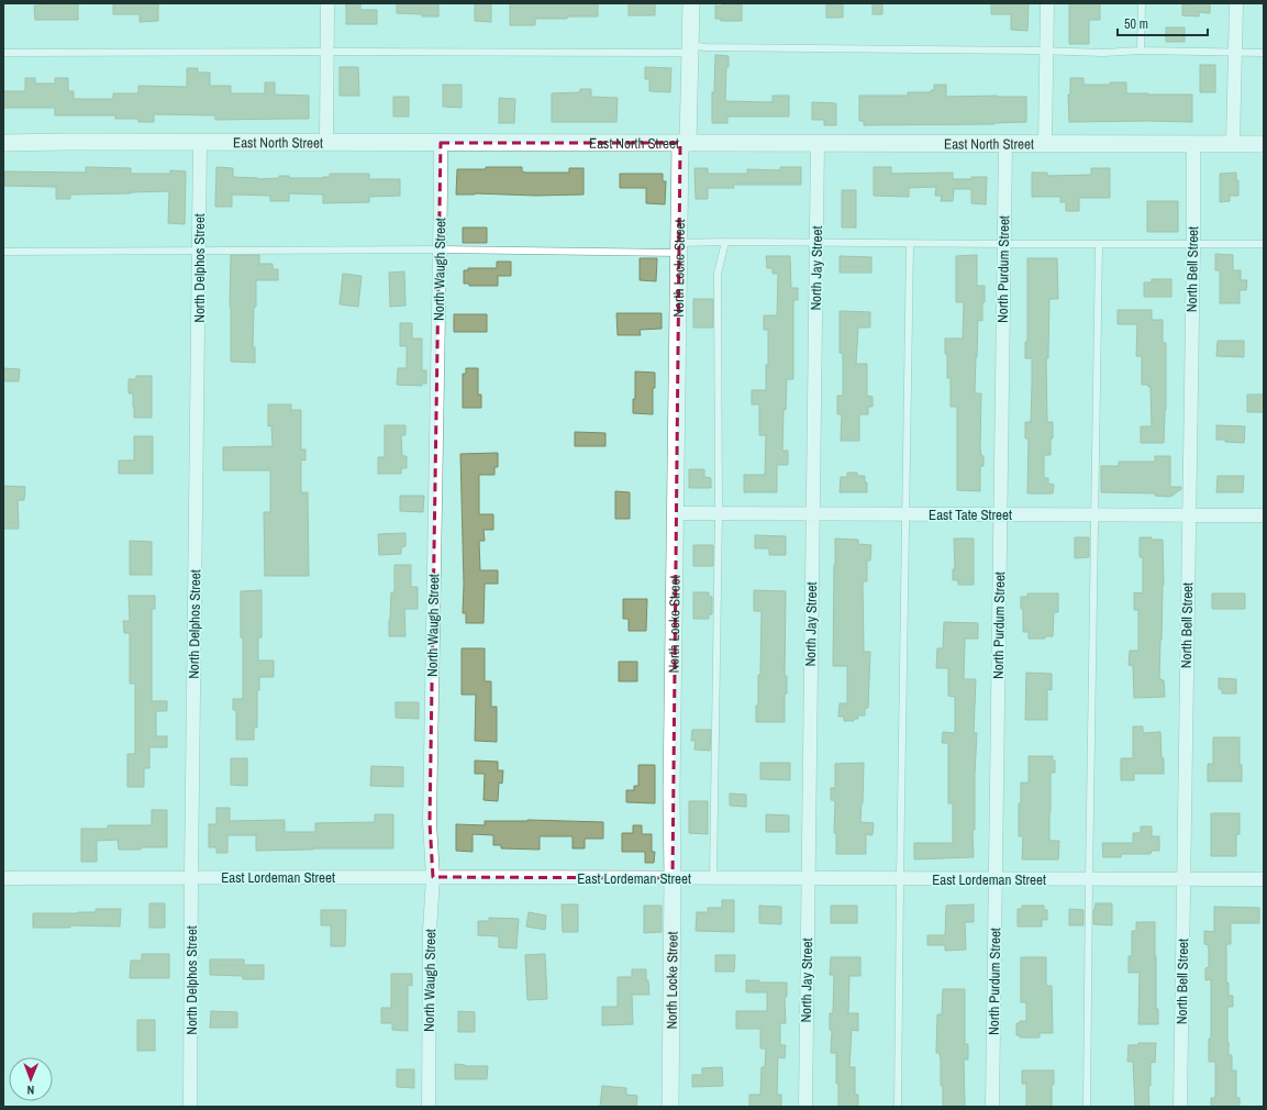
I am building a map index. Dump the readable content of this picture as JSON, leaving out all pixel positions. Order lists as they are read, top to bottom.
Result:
{
  "streets": {
    "street": [
      "East North Street",
      "North Delphos Street",
      "North Locke Street",
      "North Jay Street",
      "North Waugh Street",
      "North Purdum Street",
      "North Bell Street",
      "East Tate Street",
      "East Lordeman Street"
    ]
  },
  "crossings": [
    ["East North Street", "North Delphos Street"],
    ["East North Street", "North Locke Street"],
    ["East North Street", "North Jay Street"],
    ["East North Street", "North Waugh Street"],
    ["East North Street", "North Purdum Street"],
    ["East North Street", "North Bell Street"],
    ["North Delphos Street", "East Lordeman Street"],
    ["North Locke Street", "East Tate Street"],
    ["North Locke Street", "East Lordeman Street"],
    ["North Jay Street", "East Tate Street"],
    ["North Jay Street", "East Lordeman Street"],
    ["North Waugh Street", "East Lordeman Street"],
    ["North Purdum Street", "East Tate Street"],
    ["North Purdum Street", "East Lordeman Street"],
    ["North Bell Street", "East Tate Street"],
    ["North Bell Street", "East Lordeman Street"]
  ],
  "scale_bar": "50 m",
  "north": "bottom"
}
